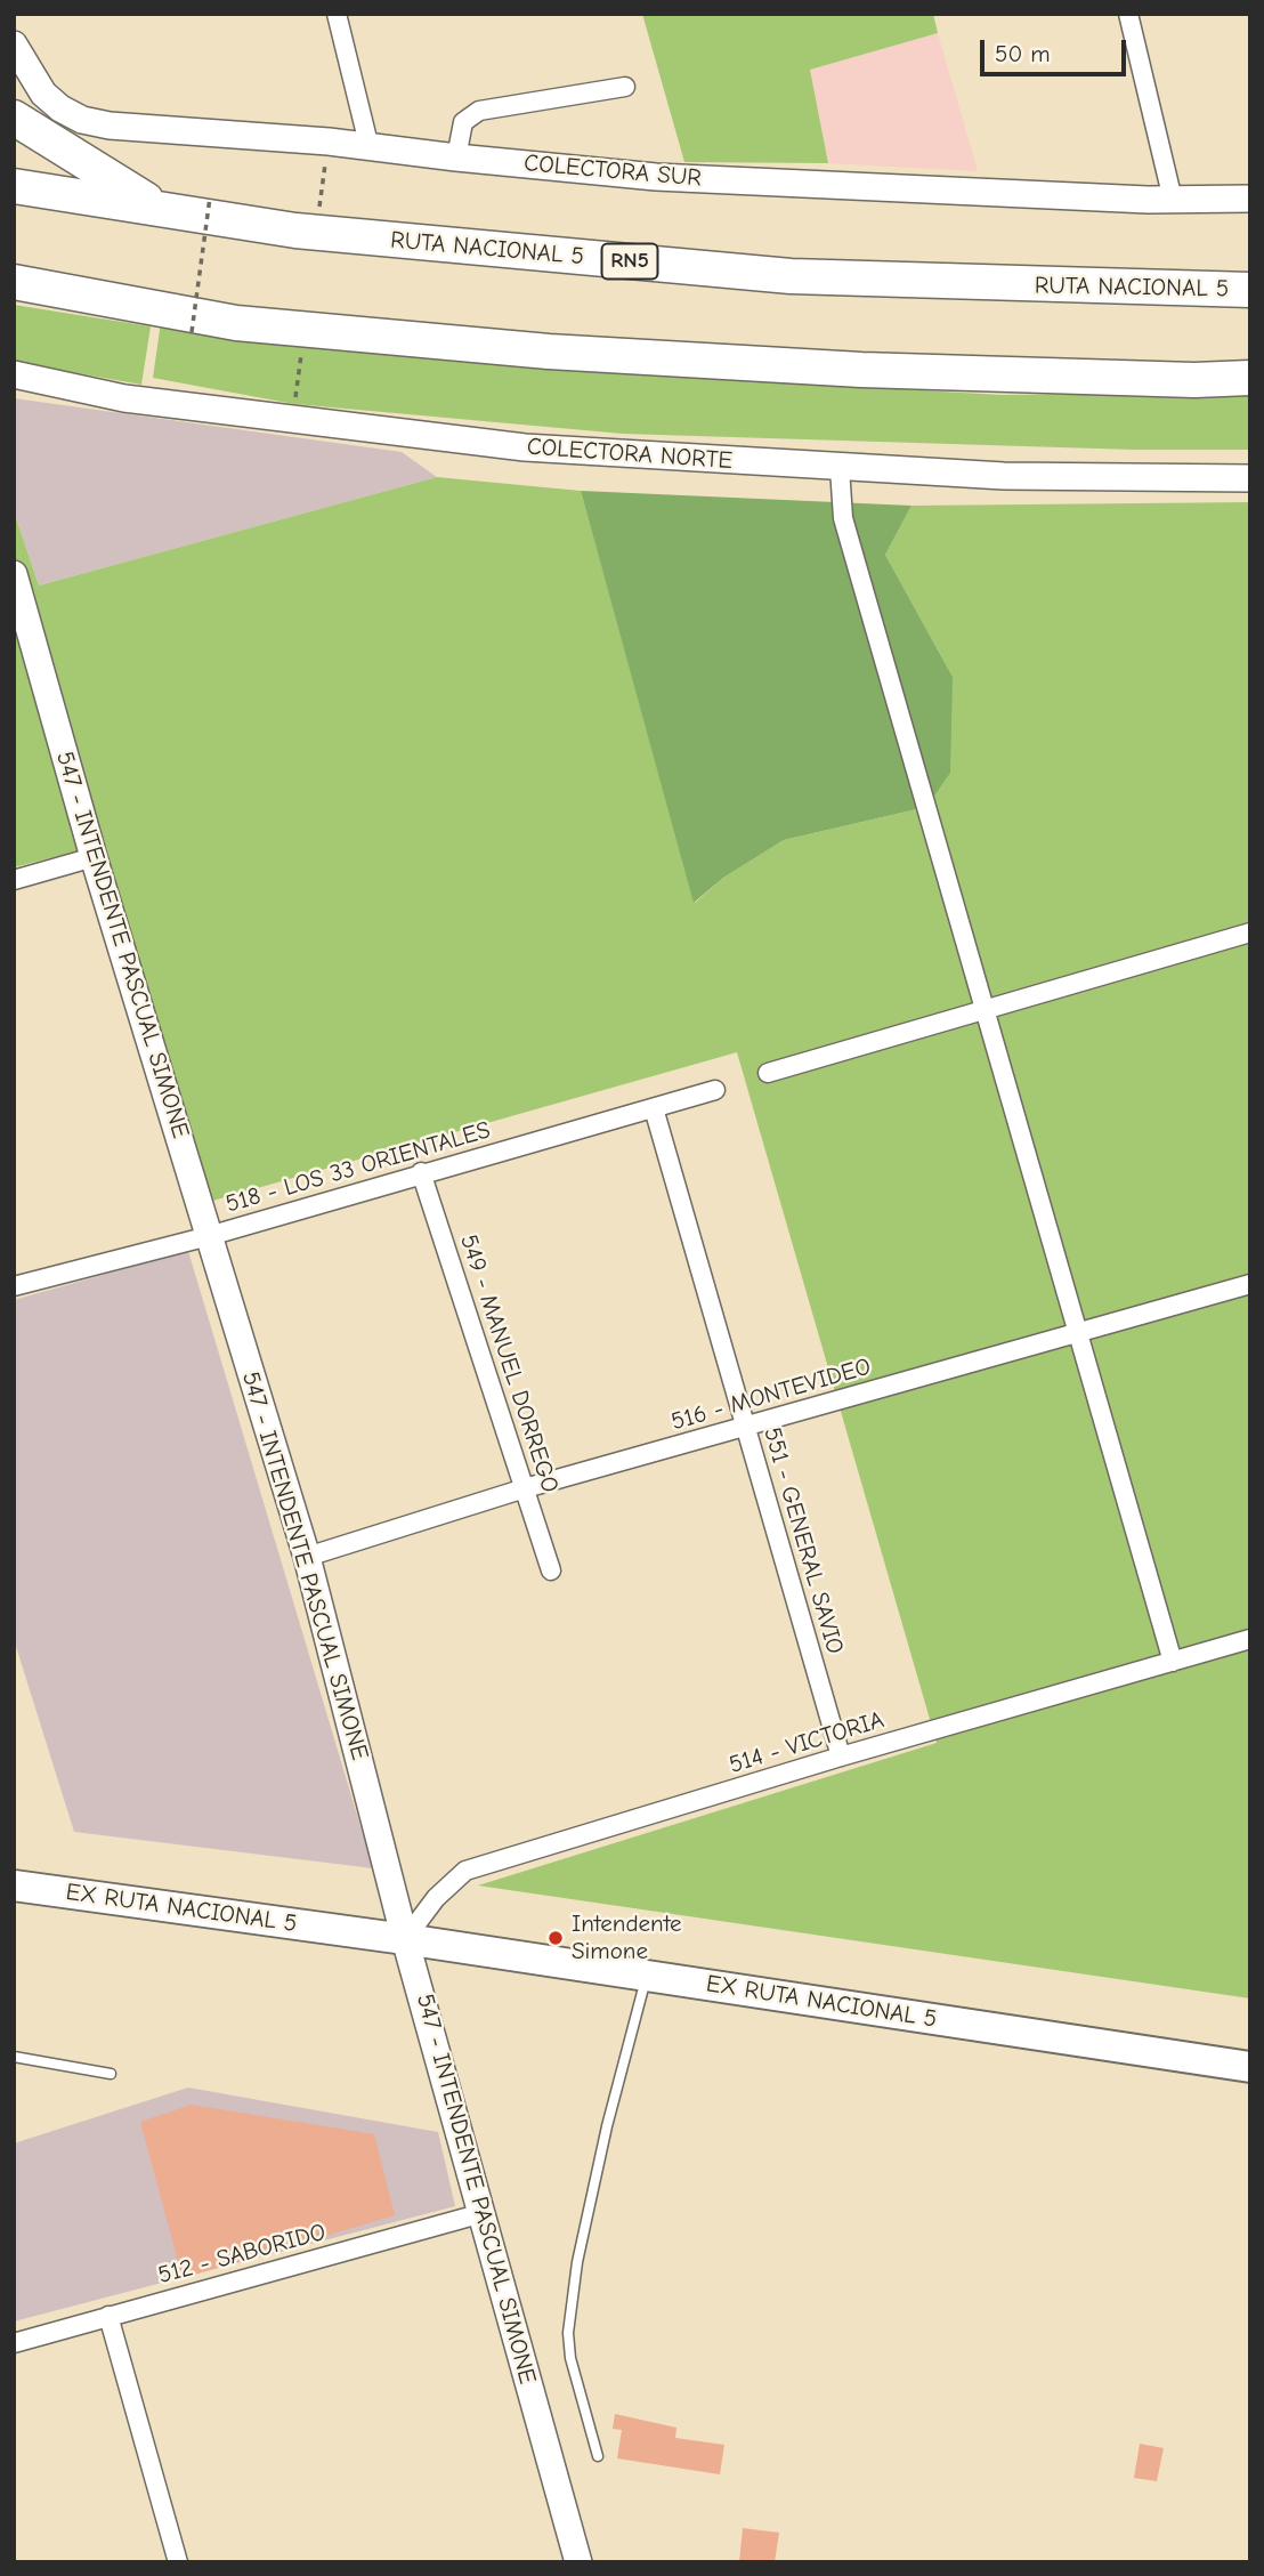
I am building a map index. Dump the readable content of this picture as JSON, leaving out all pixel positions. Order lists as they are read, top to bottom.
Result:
{
  "streets": {
    "highway": ["RUTA NACIONAL 5", "RN5"],
    "main road": ["EX RUTA NACIONAL 5"],
    "street": [
      "COLECTORA SUR",
      "COLECTORA NORTE",
      "547 - INTENDENTE PASCUAL SIMONE",
      "518 - LOS 33 ORIENTALES",
      "549 - MANUEL DORREGO",
      "516 - MONTEVIDEO",
      "551 - GENERAL SAVIO",
      "514 - VICTORIA",
      "512 - SABORIDO"
    ]
  },
  "crossings": [
    ["547 - INTENDENTE PASCUAL SIMONE", "518 - LOS 33 ORIENTALES"],
    ["547 - INTENDENTE PASCUAL SIMONE", "516 - MONTEVIDEO"],
    ["547 - INTENDENTE PASCUAL SIMONE", "514 - VICTORIA"],
    ["547 - INTENDENTE PASCUAL SIMONE", "EX RUTA NACIONAL 5"],
    ["547 - INTENDENTE PASCUAL SIMONE", "512 - SABORIDO"],
    ["518 - LOS 33 ORIENTALES", "549 - MANUEL DORREGO"],
    ["518 - LOS 33 ORIENTALES", "551 - GENERAL SAVIO"],
    ["549 - MANUEL DORREGO", "516 - MONTEVIDEO"],
    ["516 - MONTEVIDEO", "551 - GENERAL SAVIO"],
    ["551 - GENERAL SAVIO", "514 - VICTORIA"],
    ["514 - VICTORIA", "EX RUTA NACIONAL 5"]
  ],
  "places": ["Intendente Simone"],
  "scale_bar": "50 m"
}
